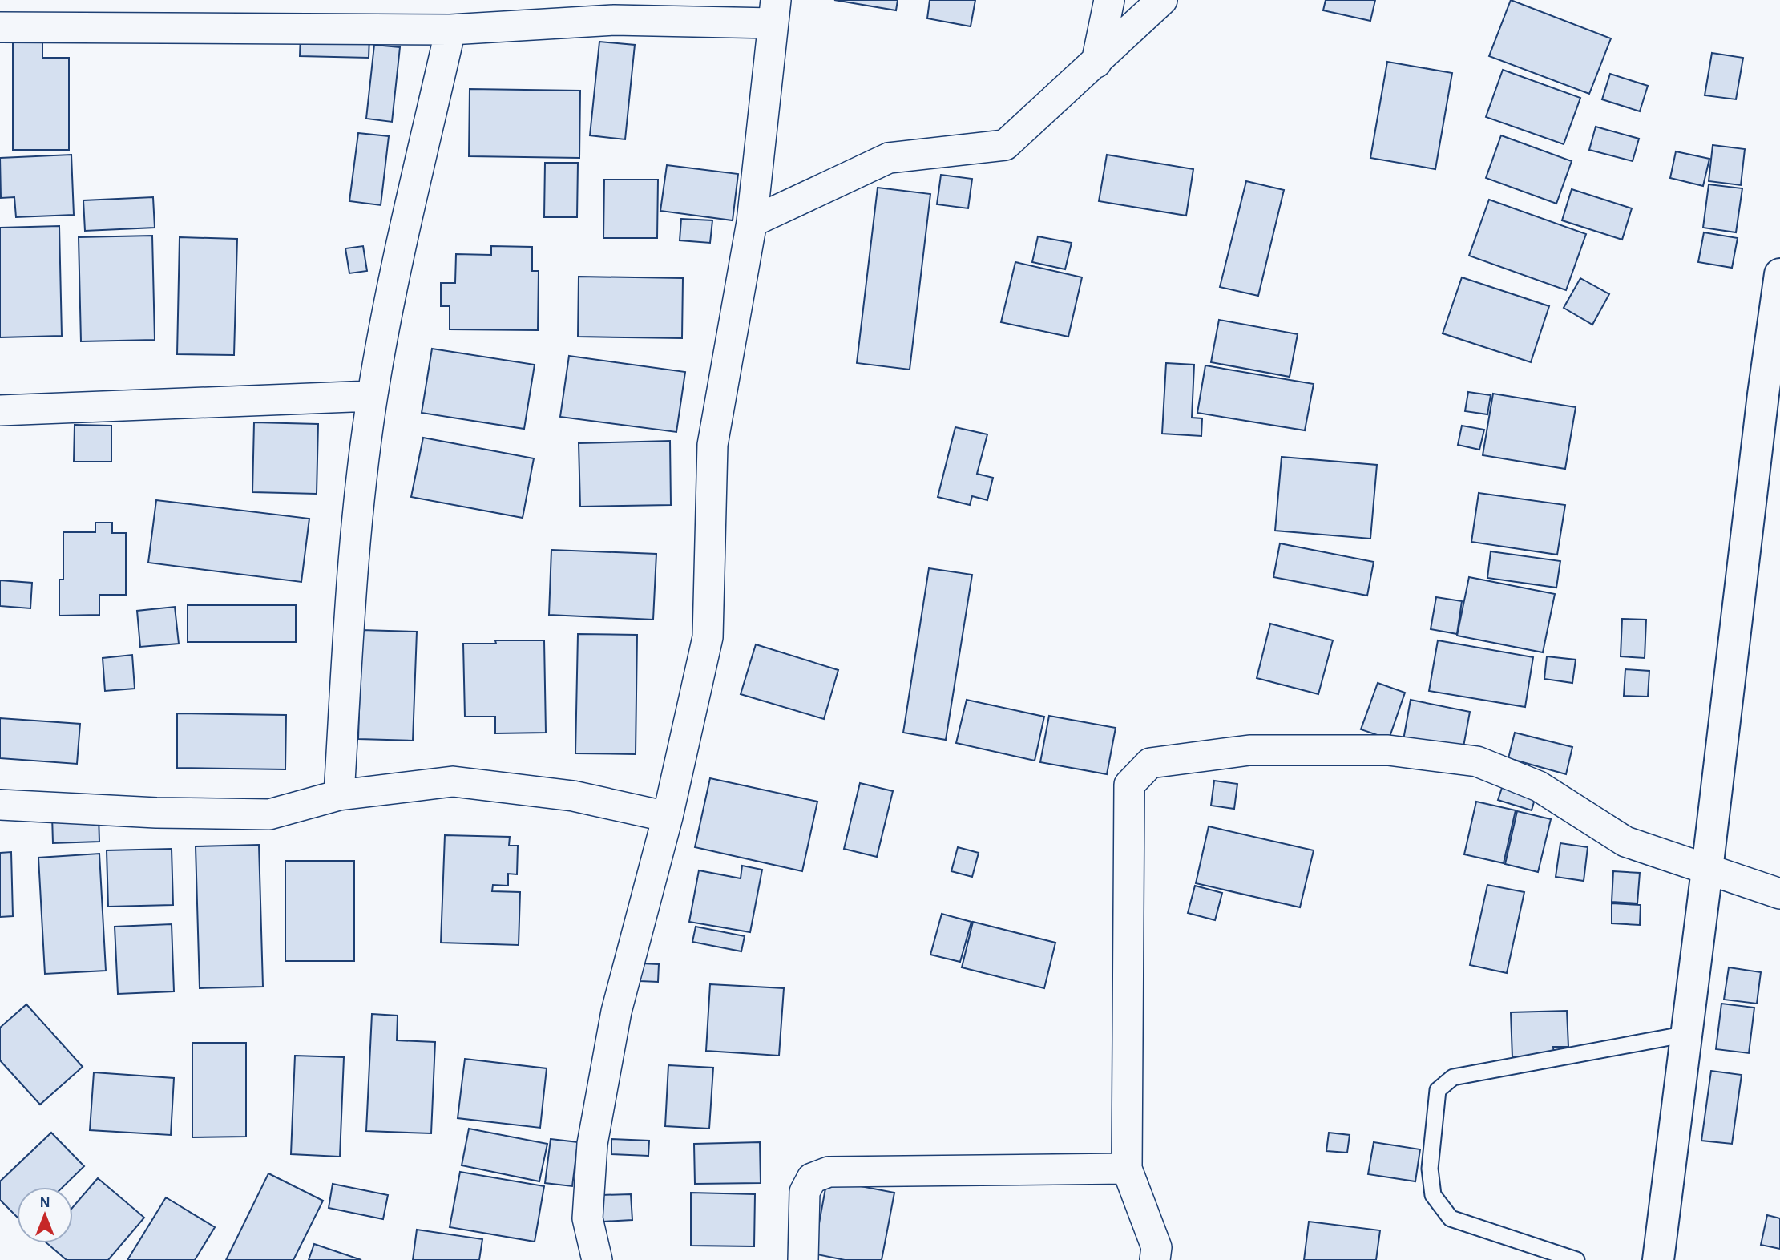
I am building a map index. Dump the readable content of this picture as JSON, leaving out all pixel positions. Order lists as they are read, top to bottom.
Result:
{
  "north": "top"
}
